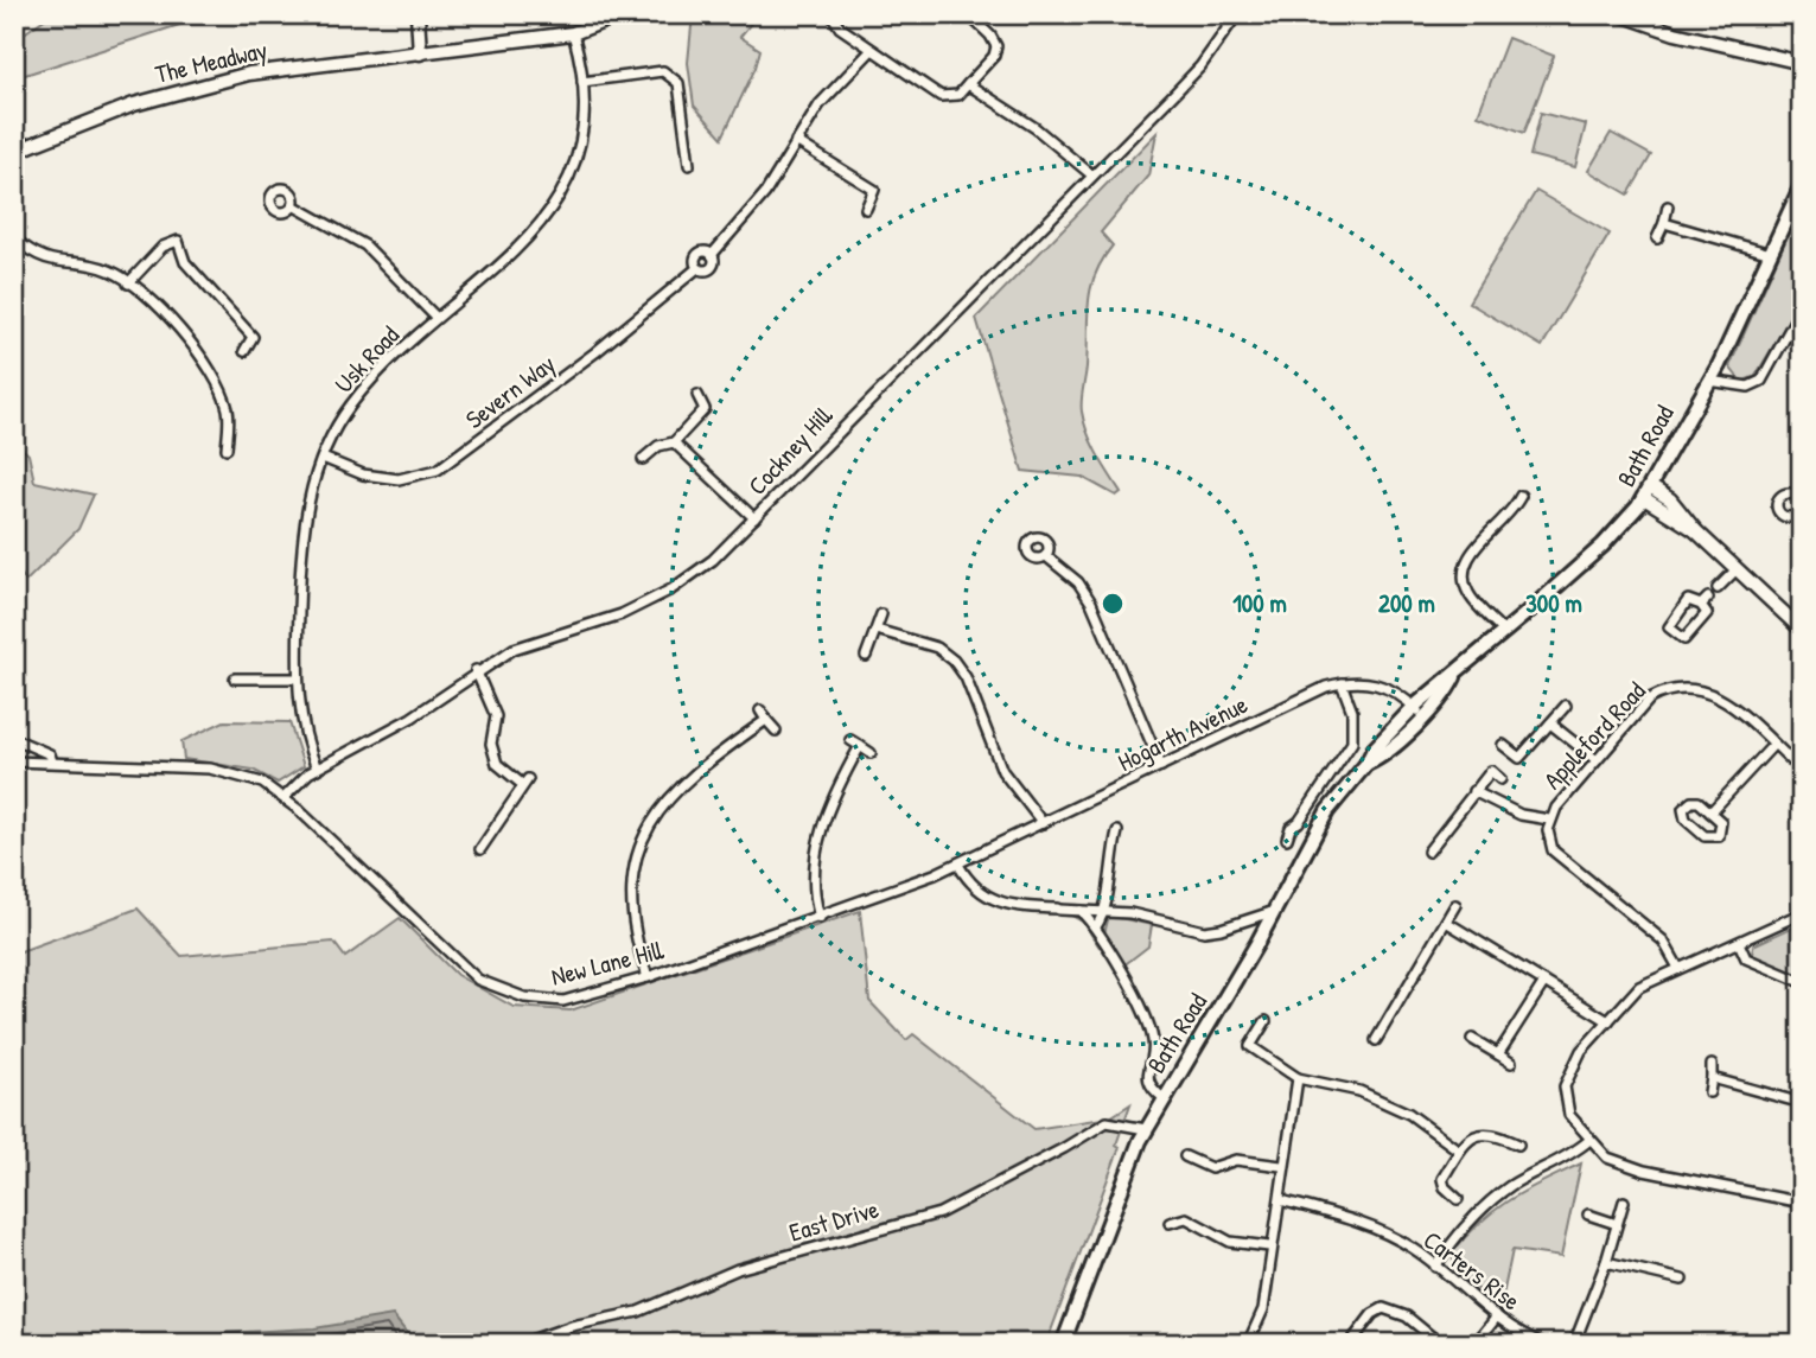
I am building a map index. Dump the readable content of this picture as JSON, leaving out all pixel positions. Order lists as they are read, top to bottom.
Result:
{
  "streets": {
    "main road": ["Bath Road"],
    "street": [
      "The Meadway",
      "Usk Road",
      "Severn Way",
      "Cockney Hill",
      "Hogarth Avenue",
      "Appleford Road",
      "New Lane Hill",
      "East Drive",
      "Carters Rise"
    ]
  },
  "crossings": [
    ["The Meadway", "Usk Road"],
    ["Usk Road", "Severn Way"],
    ["Usk Road", "Cockney Hill"],
    ["Bath Road", "Hogarth Avenue"],
    ["Bath Road", "East Drive"],
    ["Cockney Hill", "New Lane Hill"],
    ["Hogarth Avenue", "New Lane Hill"]
  ],
  "rings": ["100 m", "200 m", "300 m"]
}
